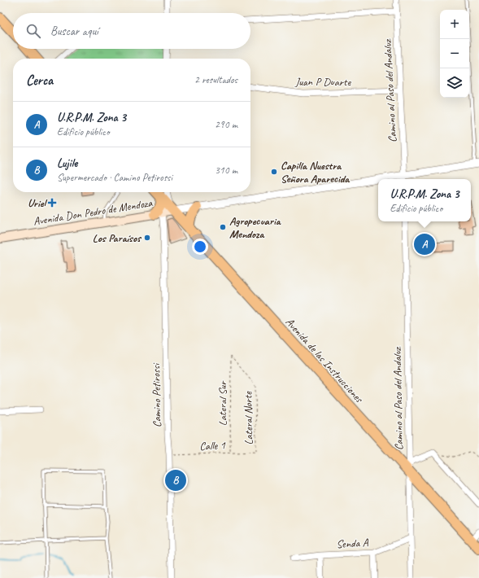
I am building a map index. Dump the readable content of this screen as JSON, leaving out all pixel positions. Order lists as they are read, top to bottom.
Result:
{
  "streets": {
    "main road": ["Avenida Don Pedro de Mendoza", "Avenida de las Instrucciones"],
    "street": [
      "Juan P Duarte",
      "Camino al Paso del Andaluz",
      "Camino Petirossi",
      "Senda A"
    ],
    "path": ["Lateral Sur", "Lateral Norte", "Calle 1"]
  },
  "crossings": [
    ["Juan P Duarte", "Camino al Paso del Andaluz"],
    ["Camino al Paso del Andaluz", "Avenida Don Pedro de Mendoza"],
    ["Camino al Paso del Andaluz", "Avenida de las Instrucciones"],
    ["Camino al Paso del Andaluz", "Senda A"],
    ["Avenida Don Pedro de Mendoza", "Avenida de las Instrucciones"],
    ["Avenida Don Pedro de Mendoza", "Camino Petirossi"],
    ["Camino Petirossi", "Calle 1"],
    ["Lateral Sur", "Lateral Norte"],
    ["Lateral Sur", "Calle 1"],
    ["Lateral Norte", "Calle 1"]
  ],
  "places": {
    "other": ["Capilla Nuestra Señora Aparecida", "Agropecuaria Mendoza", "Los Paraísos"],
    "health": ["Uriel"]
  },
  "page": {
    "map_buttons": ["+", "−"],
    "search": "Buscar aquí",
    "heading": ["Cerca", "2 resultados"],
    "list": [
      {
        "mark": "A",
        "name": "U.R.P.M. Zona 3",
        "note": "Edificio público",
        "value": "290 m"
      },
      {
        "mark": "B",
        "name": "Lujile",
        "note": "Supermercado · Camino Petirossi",
        "value": "310 m"
      }
    ],
    "popup": ["U.R.P.M. Zona 3", "Edificio público"],
    "pins": ["A", "B"]
  }
}
